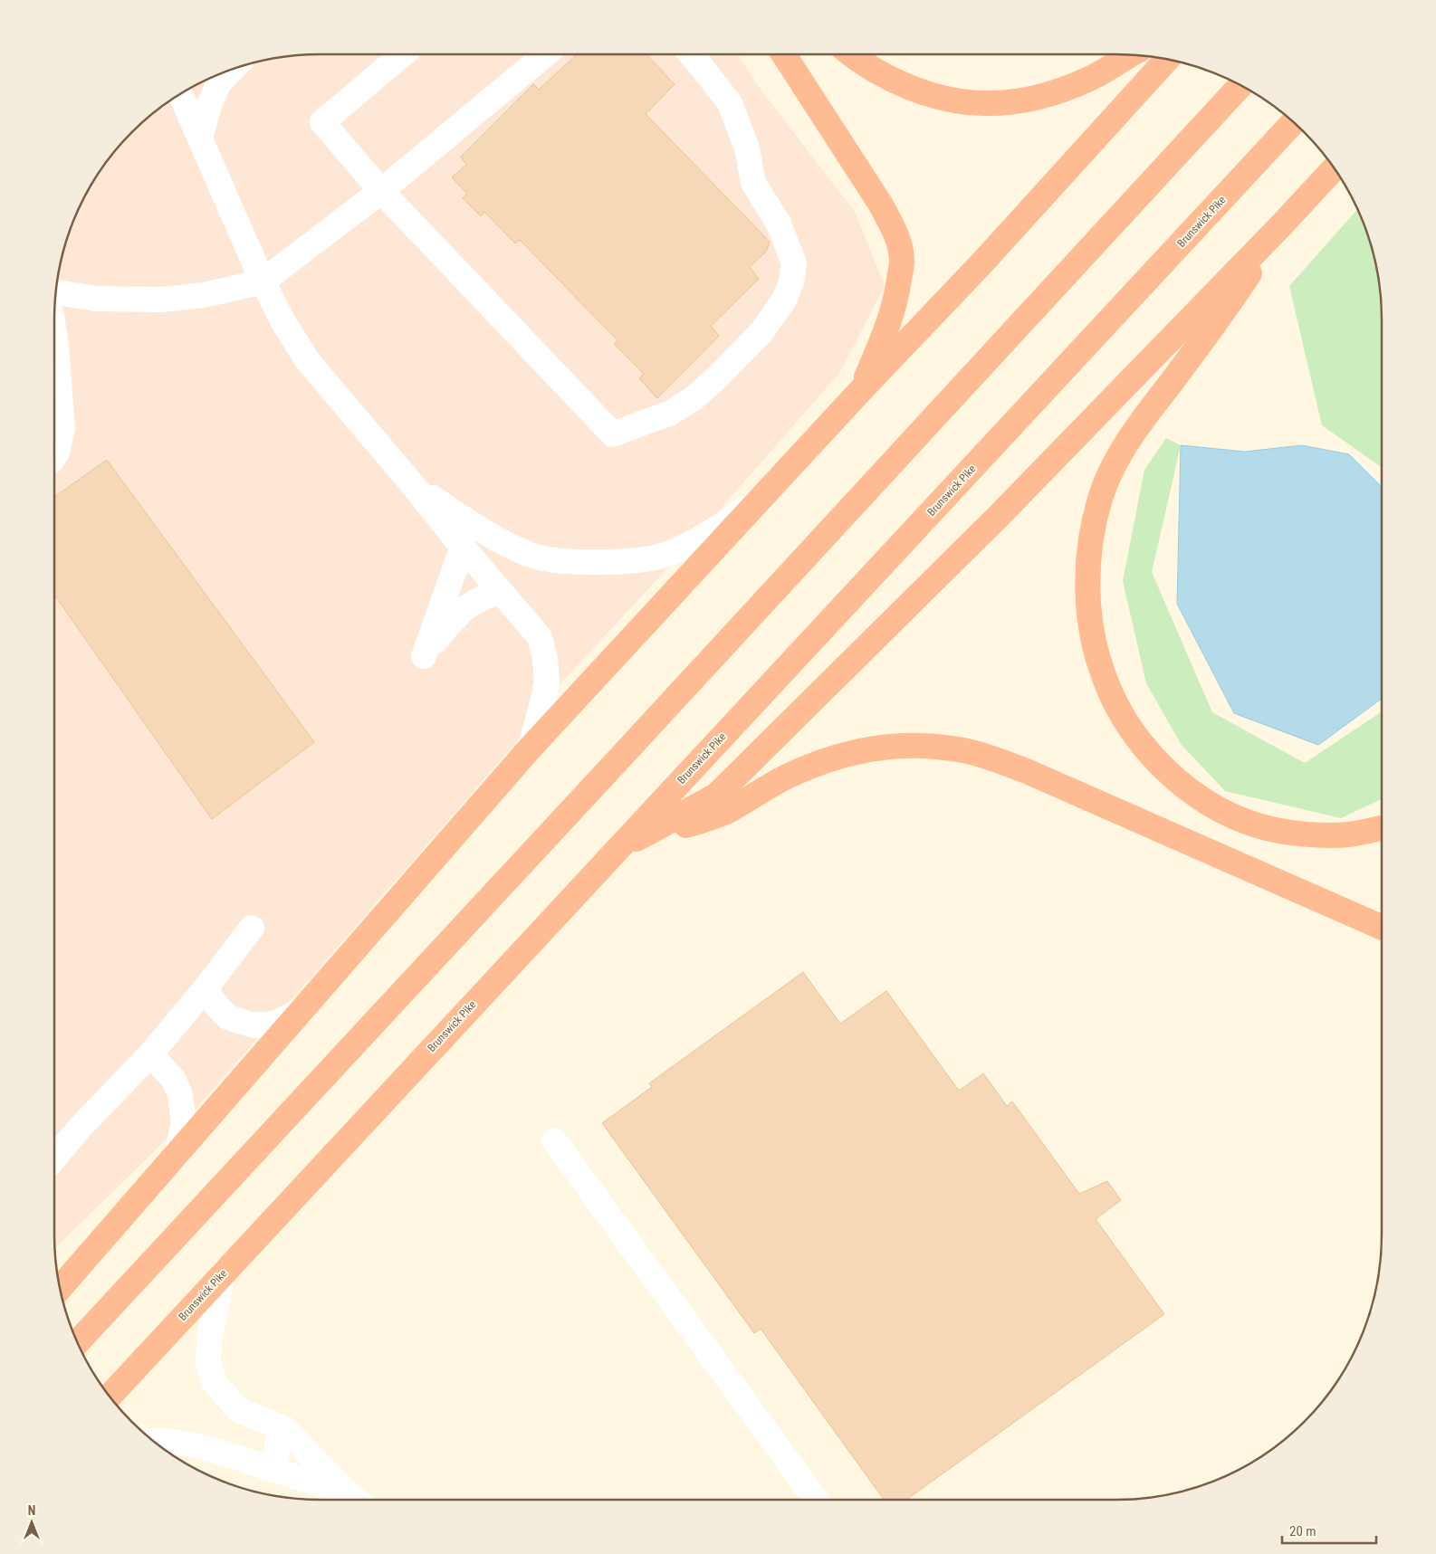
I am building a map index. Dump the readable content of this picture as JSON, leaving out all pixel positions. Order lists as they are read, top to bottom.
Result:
{
  "streets": {
    "highway": ["Brunswick Pike"]
  },
  "scale_bar": "20 m",
  "north": "top"
}
